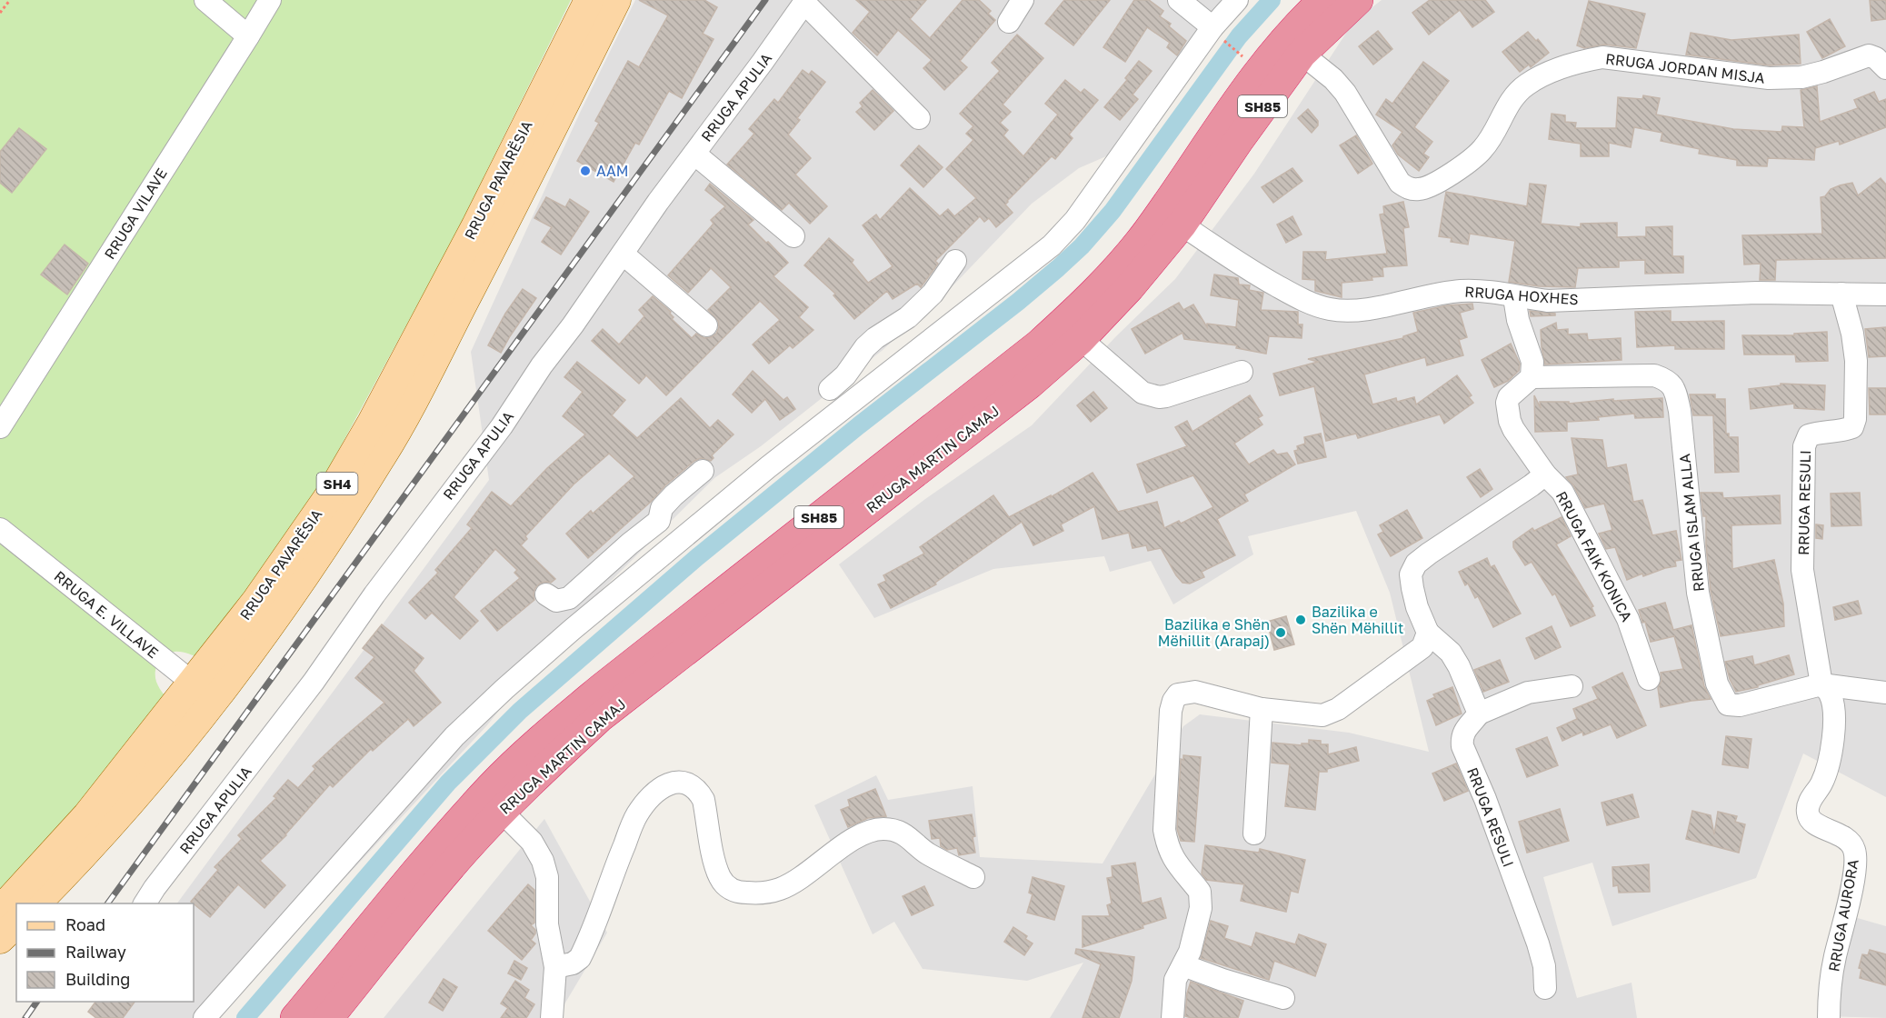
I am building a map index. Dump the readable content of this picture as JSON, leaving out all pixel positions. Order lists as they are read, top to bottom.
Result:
{
  "streets": {
    "highway": ["SH85", "RRUGA MARTIN CAMAJ"],
    "main road": ["RRUGA PAVARËSIA", "SH4"],
    "street": [
      "RRUGA JORDAN MISJA",
      "RRUGA APULIA",
      "RRUGA VILAVE",
      "RRUGA HOXHES",
      "RRUGA RESULI",
      "RRUGA ISLAM ALLA",
      "RRUGA FAIK KONICA",
      "RRUGA E. VILLAVE",
      "RRUGA AURORA"
    ]
  },
  "crossings": [
    ["RRUGA JORDAN MISJA", "RRUGA MARTIN CAMAJ"],
    ["RRUGA PAVARËSIA", "RRUGA E. VILLAVE"],
    ["RRUGA HOXHES", "RRUGA MARTIN CAMAJ"],
    ["RRUGA HOXHES", "RRUGA RESULI"],
    ["RRUGA RESULI", "RRUGA ISLAM ALLA"],
    ["RRUGA RESULI", "RRUGA AURORA"],
    ["RRUGA ISLAM ALLA", "RRUGA FAIK KONICA"],
    ["RRUGA ISLAM ALLA", "RRUGA AURORA"]
  ],
  "places": ["AAM", "Bazilika e Shën Mëhillit", "Bazilika e Shën Mëhillit (Arapaj)"],
  "legend": ["Road", "Railway", "Building"]
}
